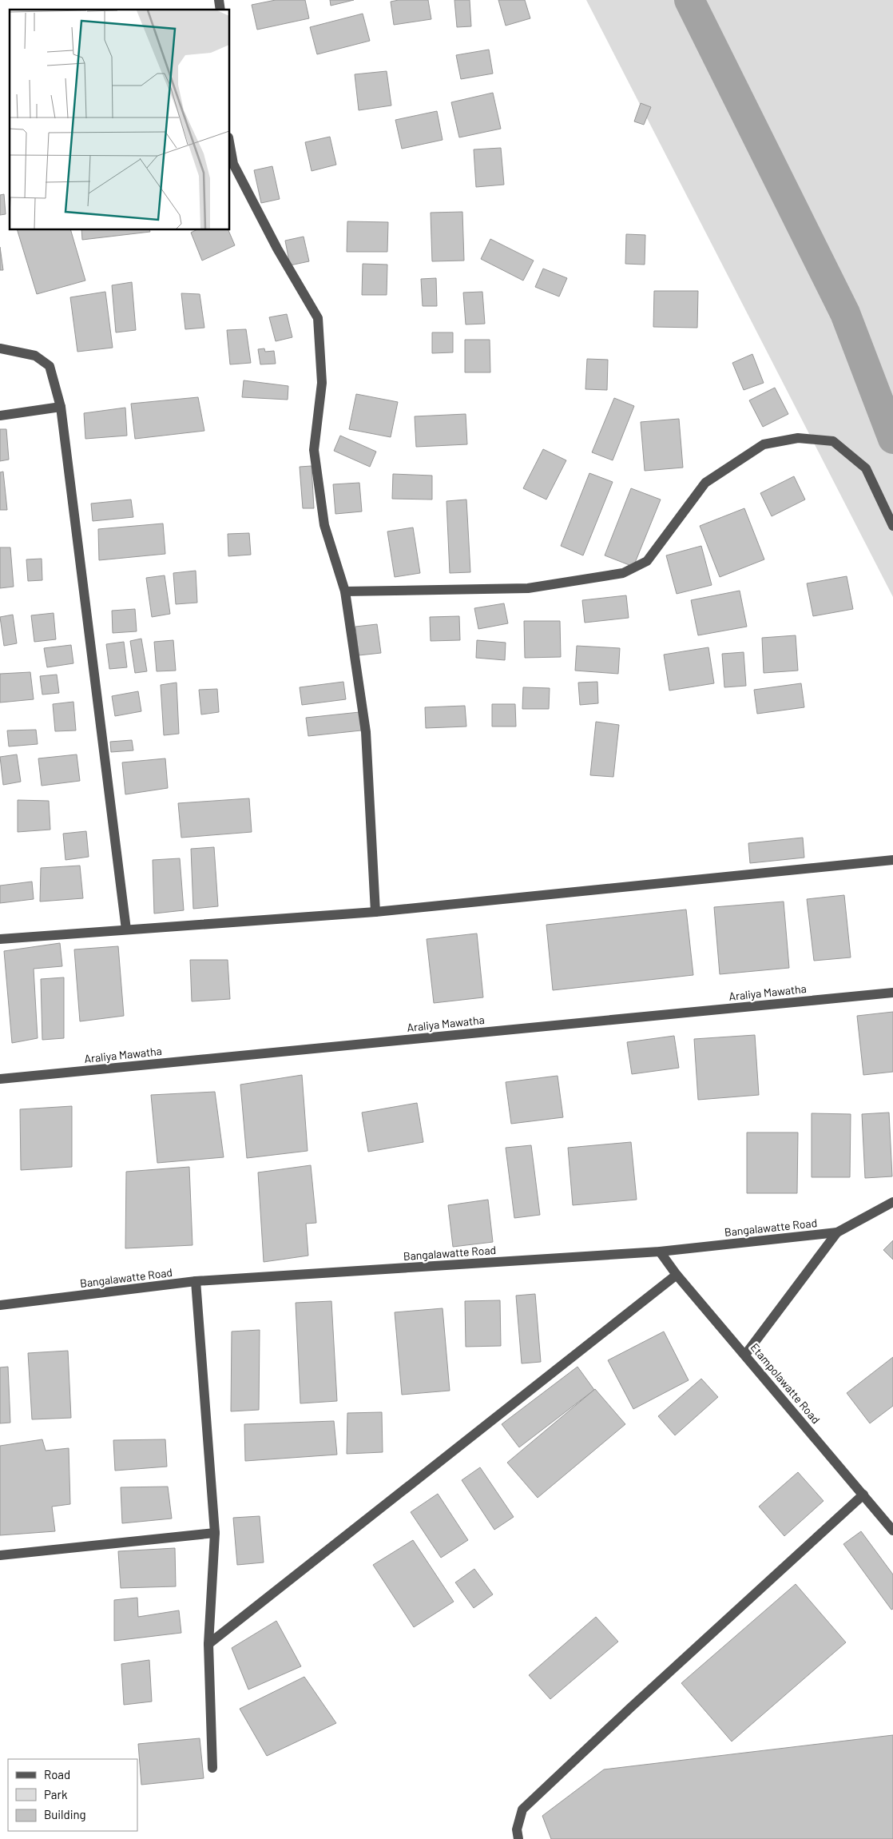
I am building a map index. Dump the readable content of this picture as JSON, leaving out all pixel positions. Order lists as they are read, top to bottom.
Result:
{
  "streets": {
    "street": ["Araliya Mawatha", "Bangalawatte Road", "Etampolawatte Road"]
  },
  "crossings": [
    ["Bangalawatte Road", "Etampolawatte Road"]
  ],
  "legend": ["Road", "Park", "Building"]
}
